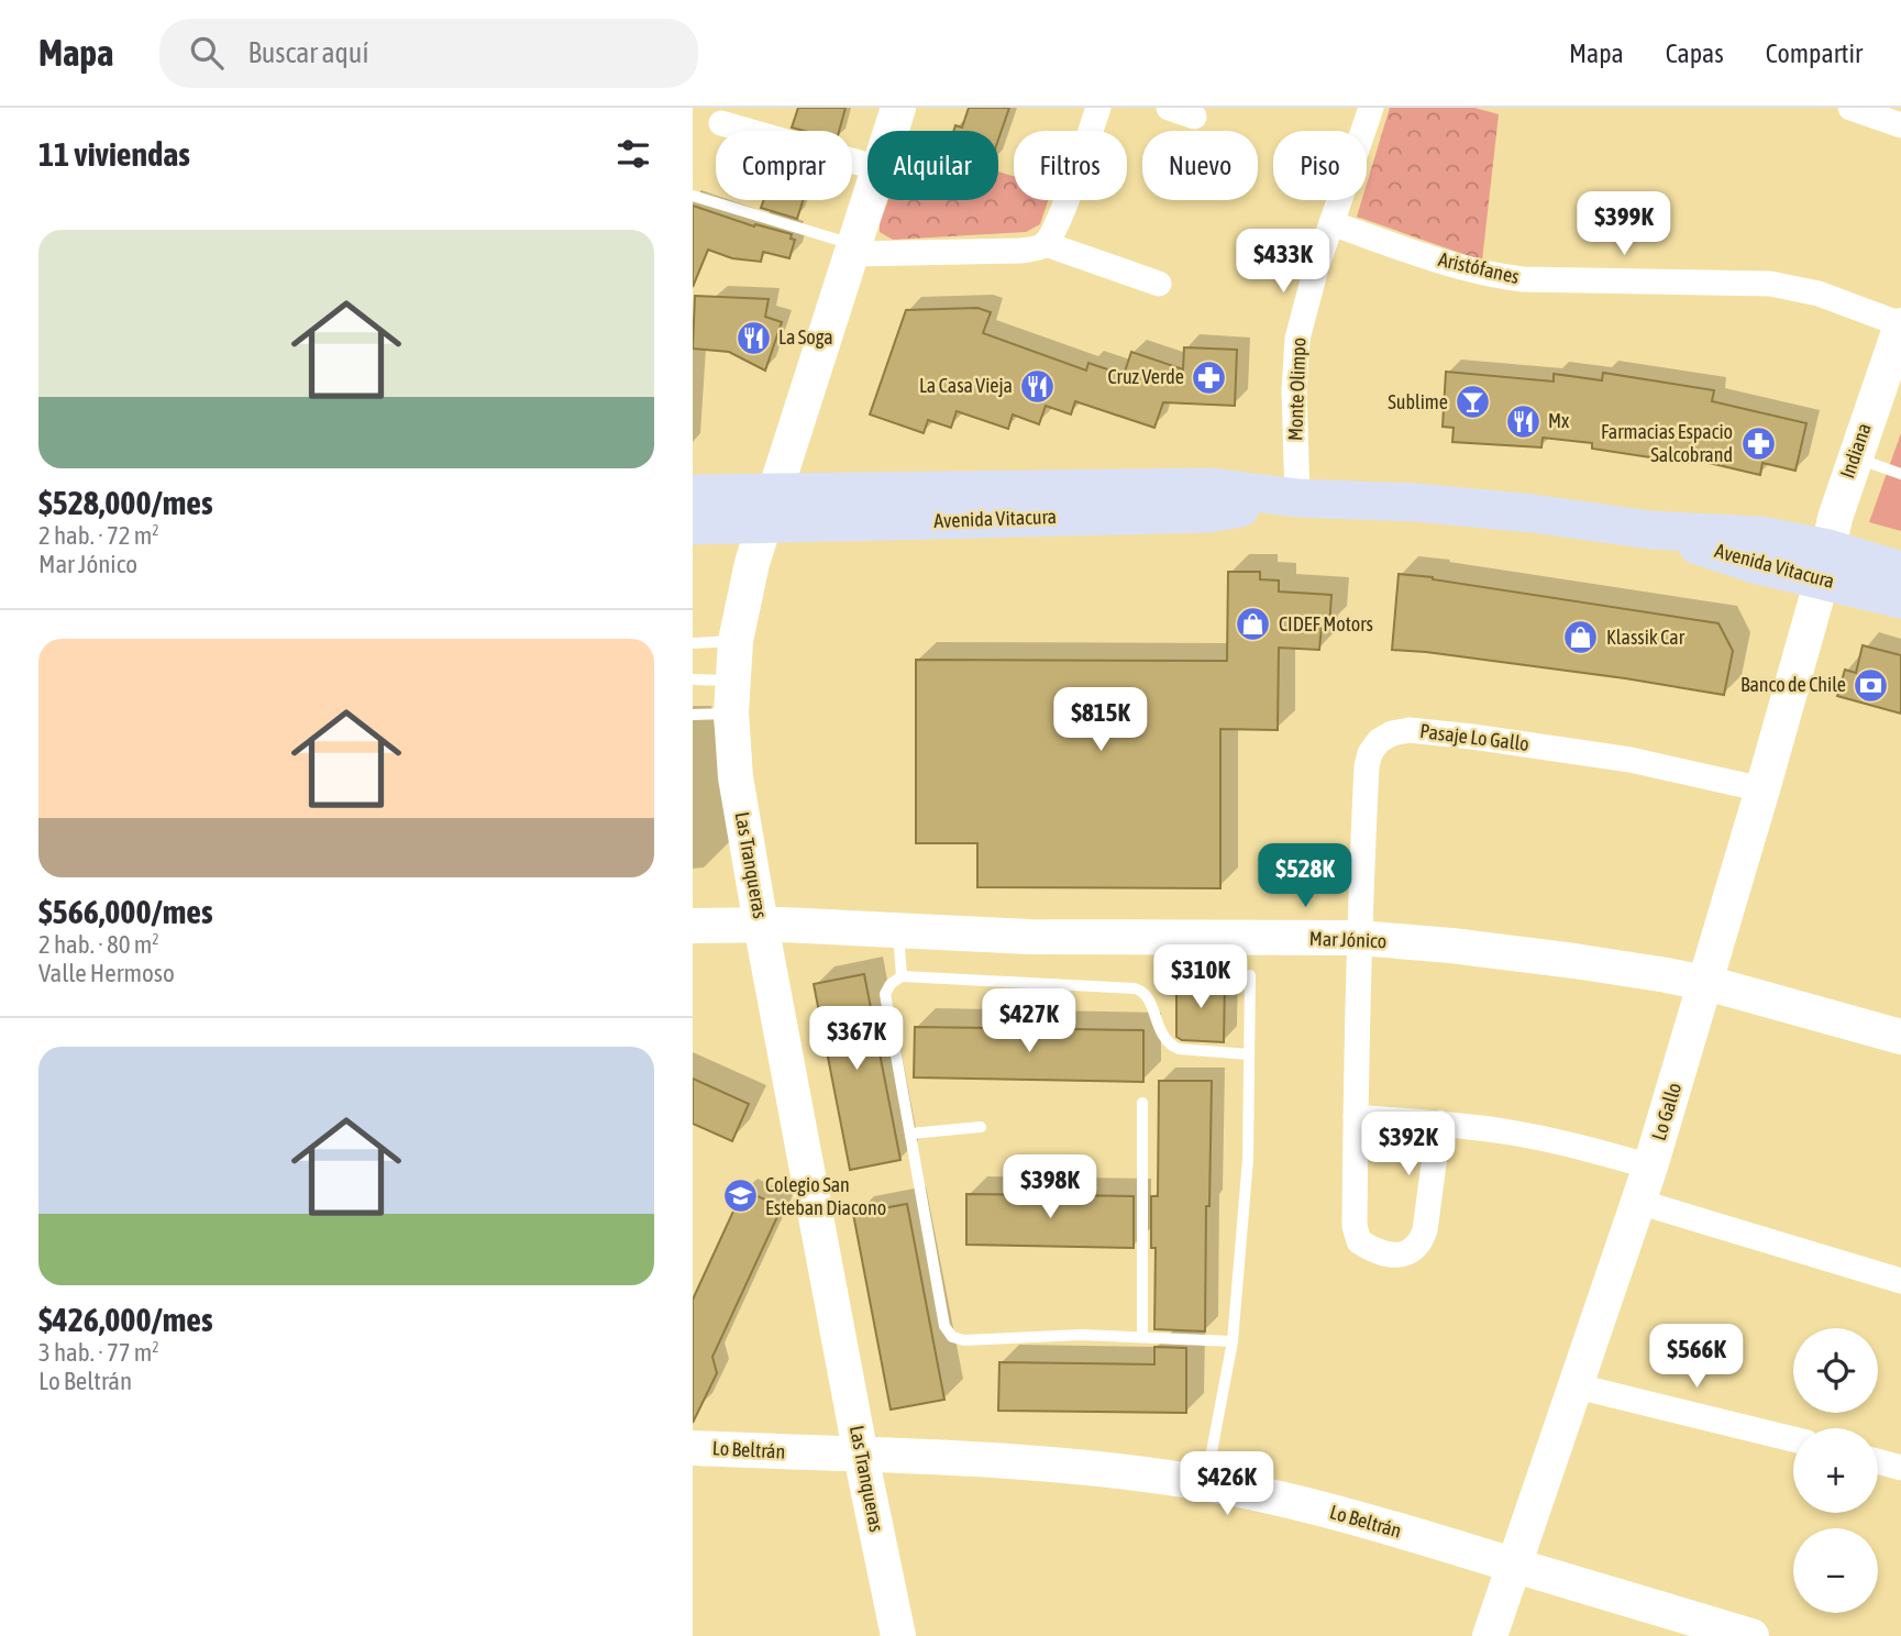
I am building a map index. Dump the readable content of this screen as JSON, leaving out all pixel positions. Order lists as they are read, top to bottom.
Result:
{
  "streets": {
    "main road": ["Avenida Vitacura"],
    "street": [
      "Aristófanes",
      "Monte Olimpo",
      "Indiana",
      "Pasaje Lo Gallo",
      "Las Tranqueras",
      "Mar Jónico",
      "Lo Gallo",
      "Lo Beltrán"
    ]
  },
  "crossings": [
    ["Aristófanes", "Monte Olimpo"],
    ["Aristófanes", "Indiana"],
    ["Monte Olimpo", "Avenida Vitacura"],
    ["Indiana", "Avenida Vitacura"],
    ["Indiana", "Lo Gallo"],
    ["Avenida Vitacura", "Las Tranqueras"],
    ["Avenida Vitacura", "Lo Gallo"],
    ["Pasaje Lo Gallo", "Mar Jónico"],
    ["Pasaje Lo Gallo", "Lo Gallo"],
    ["Las Tranqueras", "Mar Jónico"],
    ["Las Tranqueras", "Lo Beltrán"],
    ["Mar Jónico", "Lo Gallo"],
    ["Lo Gallo", "Lo Beltrán"]
  ],
  "places": {
    "restaurant": ["La Soga", "La Casa Vieja", "Mx"],
    "pharmacy": ["Cruz Verde", "Farmacias Espacio Salcobrand"],
    "bar": ["Sublime"],
    "shop": ["CIDEF Motors", "Klassik Car"],
    "bank": ["Banco de Chile"],
    "school or university": ["Colegio San Esteban Diacono"]
  },
  "page": {
    "header": "Mapa",
    "search": "Buscar aquí",
    "nav": ["Mapa", "Capas", "Compartir"],
    "heading": "11 viviendas",
    "chip": [
      "Comprar",
      "Alquilar",
      "Filtros",
      "Nuevo",
      "Piso"
    ],
    "price": [
      "$399K",
      "$433K",
      "$815K",
      "$528K",
      "$310K",
      "$427K",
      "$367K",
      "$392K",
      "$398K",
      "$566K",
      "$426K"
    ],
    "list": [
      {
        "name": "$528,000/mes",
        "note": "2 hab. · 72 m² · Mar Jónico"
      },
      {
        "name": "$566,000/mes",
        "note": "2 hab. · 80 m² · Valle Hermoso"
      },
      {
        "name": "$426,000/mes",
        "note": "3 hab. · 77 m² · Lo Beltrán"
      }
    ],
    "map_buttons": ["+", "−"]
  }
}
